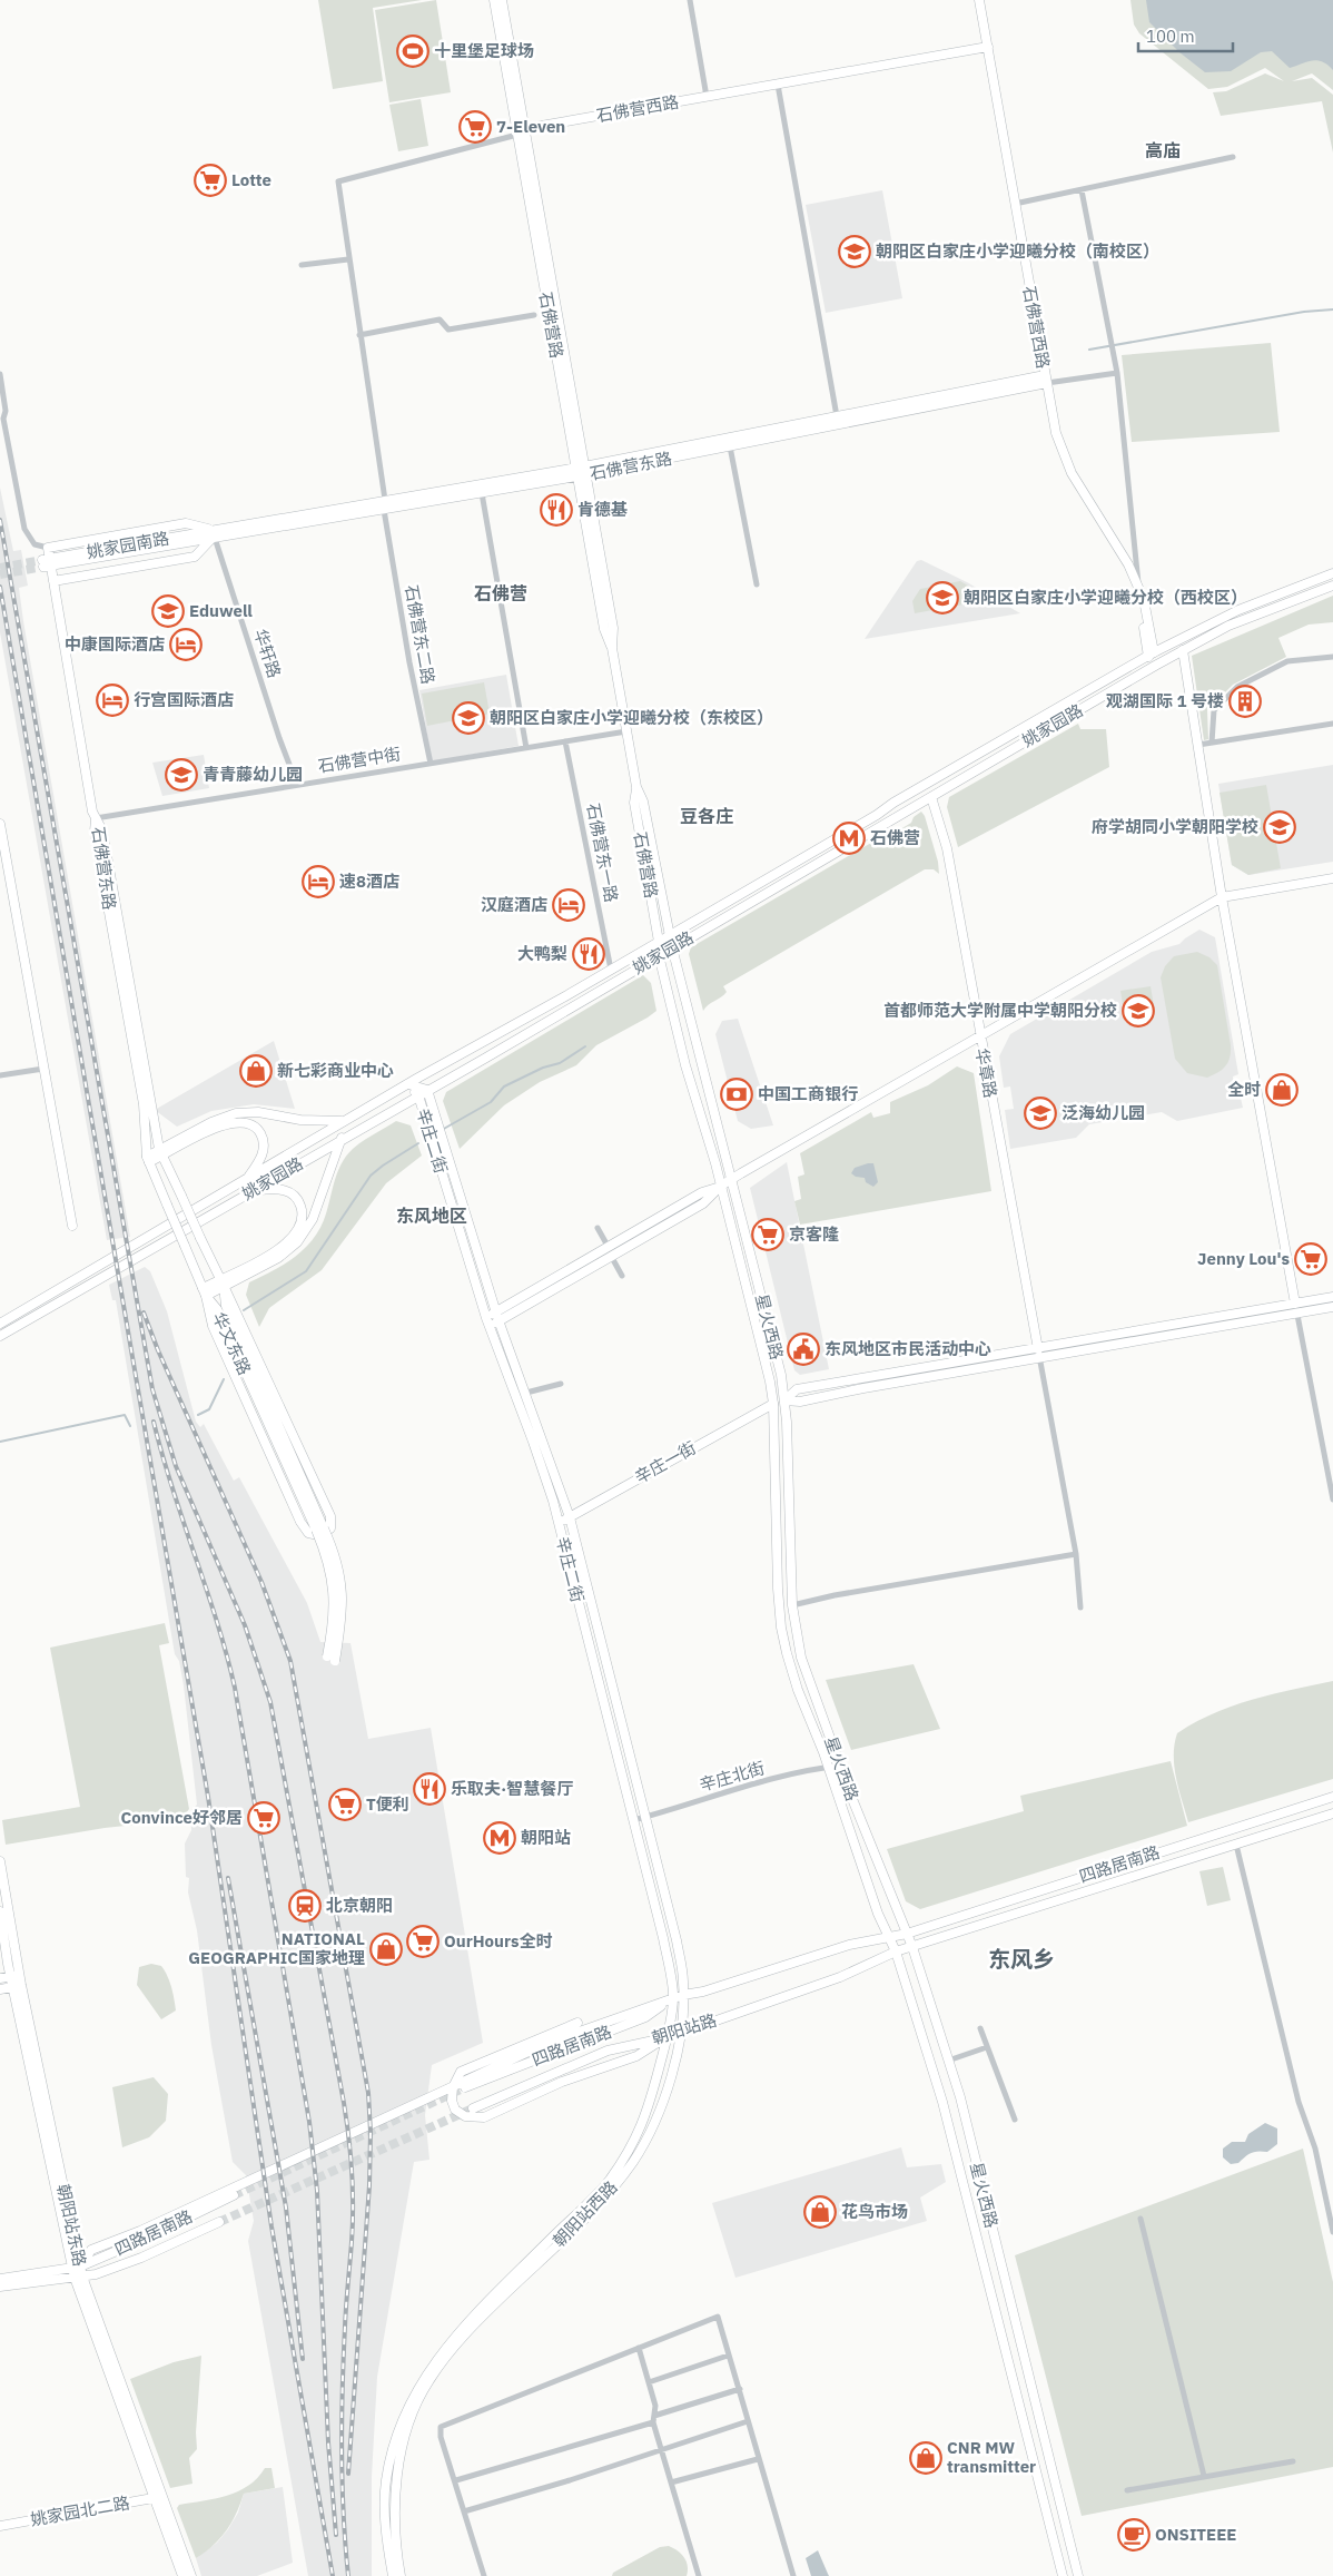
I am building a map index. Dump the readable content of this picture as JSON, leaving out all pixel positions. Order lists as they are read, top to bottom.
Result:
{
  "streets": {
    "main road": [
      "石佛营西路",
      "石佛营路",
      "石佛营东路",
      "姚家园南路",
      "姚家园路",
      "华章路",
      "辛庄二街",
      "星火西路",
      "华文东路",
      "辛庄一街",
      "四路居南路",
      "朝阳站路",
      "朝阳站西路",
      "朝阳站东路",
      "姚家园北二路"
    ],
    "street": [
      "石佛营东二路",
      "华轩路",
      "石佛营中街",
      "石佛营东一路",
      "辛庄北街"
    ]
  },
  "crossings": [
    ["石佛营西路", "石佛营路"],
    ["石佛营西路", "石佛营东路"],
    ["石佛营西路", "石佛营东二路"],
    ["石佛营西路", "姚家园路"],
    ["石佛营路", "石佛营东路"],
    ["石佛营路", "石佛营东二路"],
    ["石佛营路", "姚家园路"],
    ["石佛营路", "石佛营中街"],
    ["石佛营路", "星火西路"],
    ["石佛营东路", "姚家园南路"],
    ["石佛营东路", "石佛营东二路"],
    ["石佛营东路", "华轩路"],
    ["石佛营东路", "石佛营中街"],
    ["石佛营东路", "华文东路"],
    ["姚家园南路", "华轩路"],
    ["石佛营东二路", "石佛营中街"],
    ["华轩路", "石佛营中街"],
    ["姚家园路", "石佛营东一路"],
    ["姚家园路", "华章路"],
    ["姚家园路", "辛庄二街"],
    ["姚家园路", "星火西路"],
    ["石佛营中街", "石佛营东一路"],
    ["辛庄二街", "辛庄一街"],
    ["辛庄二街", "辛庄北街"],
    ["辛庄二街", "朝阳站西路"],
    ["星火西路", "辛庄一街"],
    ["星火西路", "辛庄北街"],
    ["星火西路", "四路居南路"],
    ["星火西路", "朝阳站路"],
    ["辛庄北街", "朝阳站西路"],
    ["四路居南路", "朝阳站路"],
    ["四路居南路", "朝阳站西路"],
    ["四路居南路", "朝阳站东路"],
    ["朝阳站路", "朝阳站西路"],
    ["朝阳站东路", "姚家园北二路"]
  ],
  "districts": [
    "高庙",
    "石佛营",
    "豆各庄",
    "东风地区",
    "东风乡"
  ],
  "places": {
    "sports": ["十里堡足球场"],
    "supermarket": [
      "7-Eleven",
      "Lotte",
      "京客隆",
      "Jenny Lou's",
      "T便利",
      "Convince好邻居",
      "OurHours全时"
    ],
    "school or university": [
      "朝阳区白家庄小学迎曦分校（南校区）",
      "朝阳区白家庄小学迎曦分校（西校区）",
      "Eduwell",
      "朝阳区白家庄小学迎曦分校（东校区）",
      "青青藤幼儿园",
      "府学胡同小学朝阳学校",
      "首都师范大学附属中学朝阳分校",
      "泛海幼儿园"
    ],
    "restaurant": ["肯德基", "大鸭梨", "乐取夫·智慧餐厅"],
    "hotel": [
      "中康国际酒店",
      "行宫国际酒店",
      "速8酒店",
      "汉庭酒店"
    ],
    "building": ["观湖国际 1 号楼"],
    "metro station": ["石佛营", "朝阳站"],
    "shop": [
      "新七彩商业中心",
      "全时",
      "NATIONAL GEOGRAPHIC国家地理",
      "花鸟市场",
      "CNR MW transmitter"
    ],
    "bank": ["中国工商银行"],
    "public building": ["东风地区市民活动中心"],
    "station": ["北京朝阳"],
    "cafe": ["ONSITEEE"]
  },
  "scale_bar": "100 m"
}
